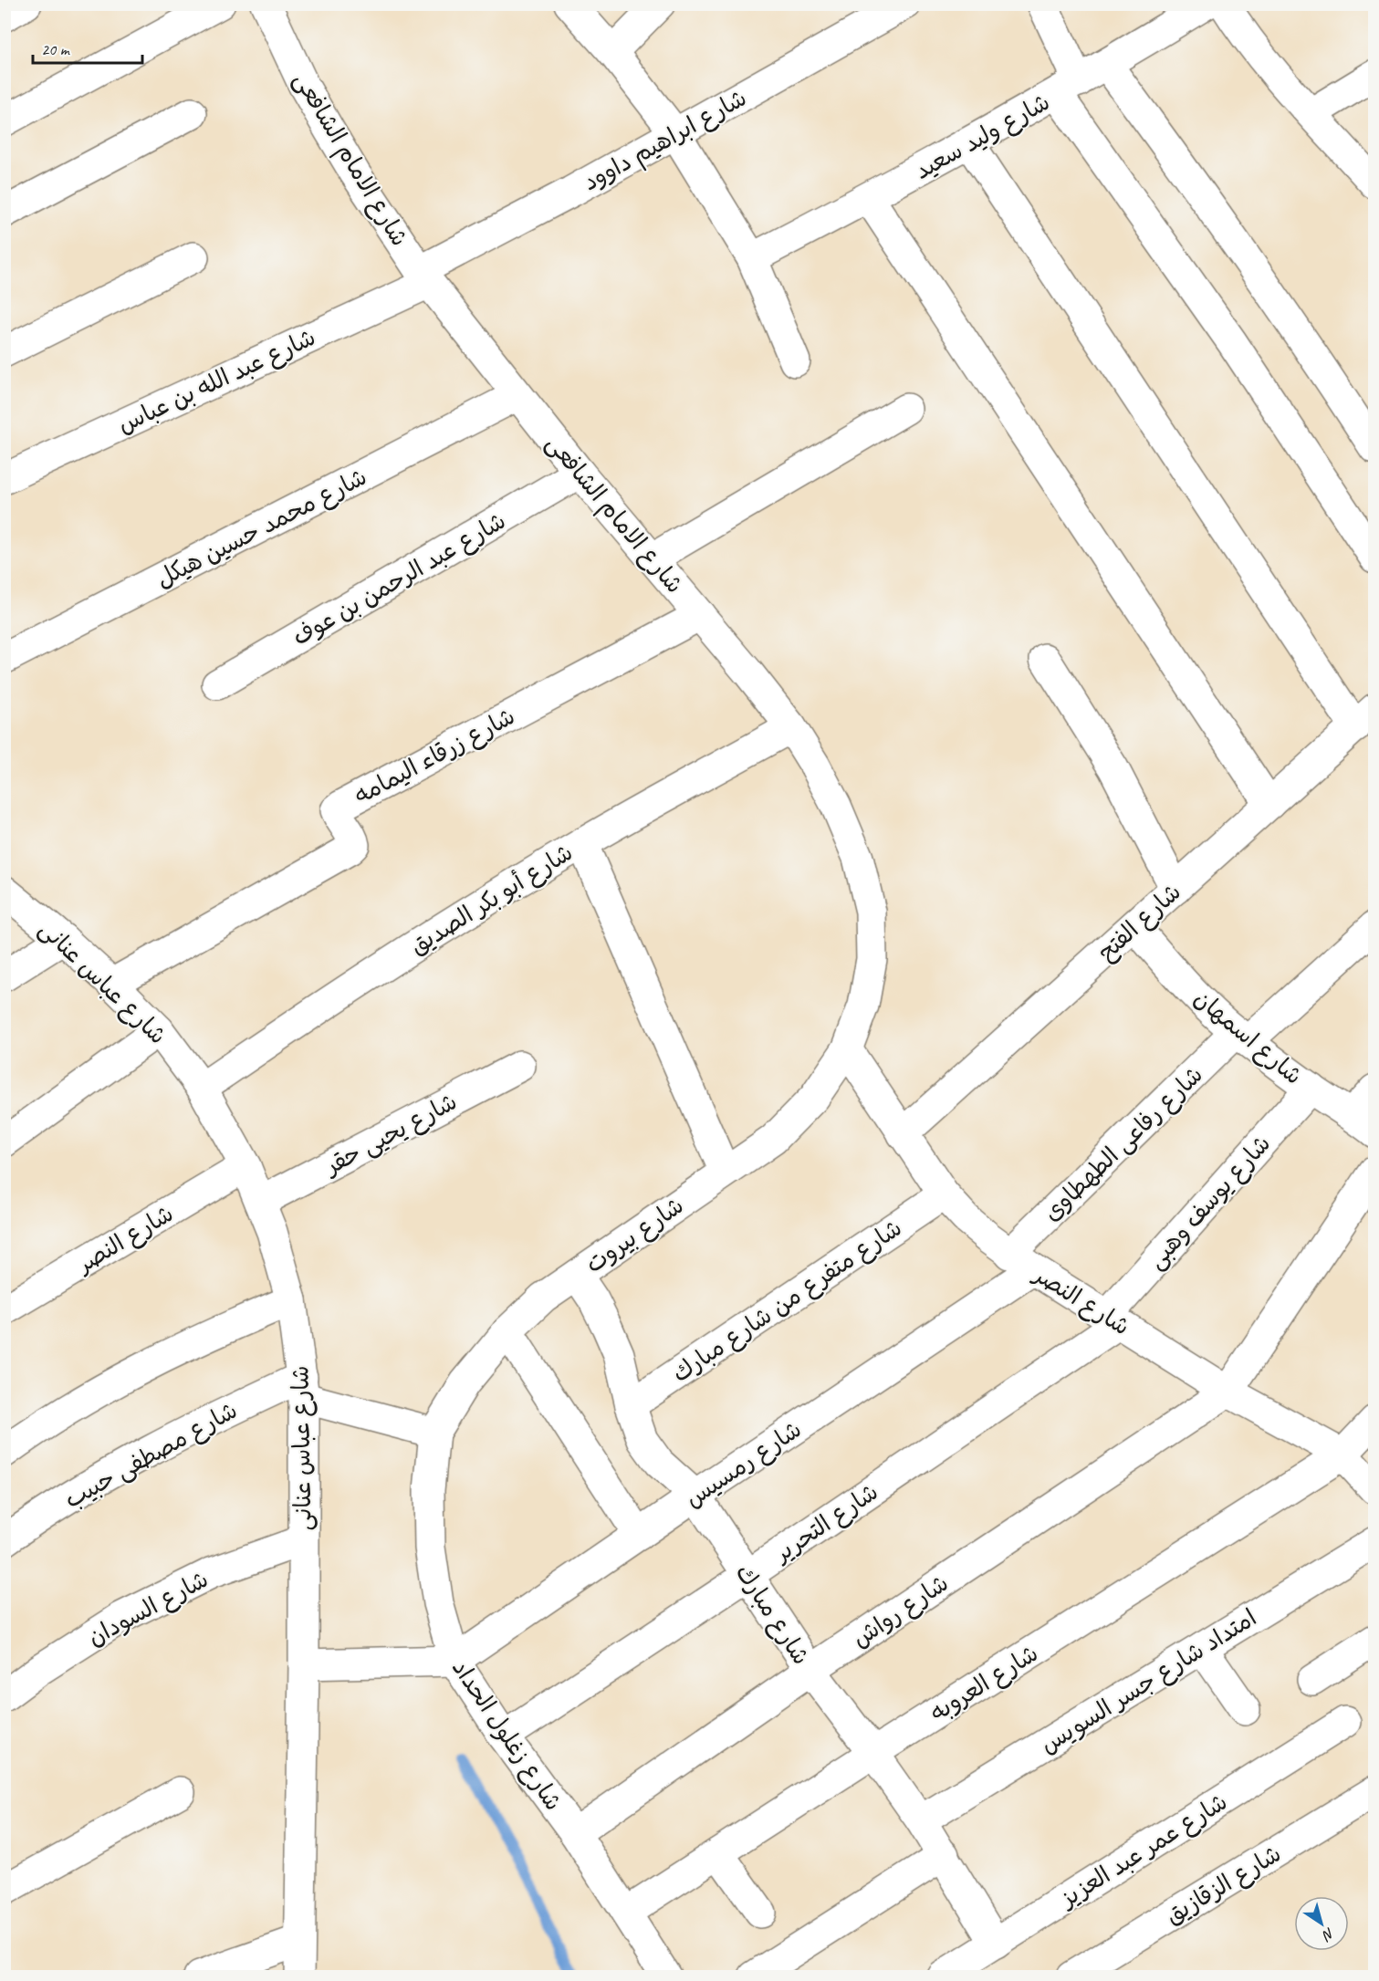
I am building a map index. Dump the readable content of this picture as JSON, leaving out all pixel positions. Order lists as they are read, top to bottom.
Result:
{
  "streets": {
    "street": [
      "شارع وليد سعيد",
      "شارع ابراهيم داوود",
      "شارع الامام الشافعى",
      "شارع عبد الله بن عباس",
      "شارع محمد حسين هيكل",
      "شارع عبد الرحمن بن عوف",
      "شارع زرقاء اليمامه",
      "شارع أبو بكر الصديق",
      "شارع الفتح",
      "شارع عباس عنانى",
      "شارع اسمهان",
      "شارع يحيى حقر",
      "شارع رفاعى الطهطاوى",
      "شارع يوسف وهبى",
      "شارع بيروت",
      "شارع النصر",
      "شارع متفرع من شارع مبارك",
      "شارع مصطفى حبيب",
      "شارع رمسيس",
      "شارع التحرير",
      "شارع السودان",
      "شارع رواش",
      "شارع مبارك",
      "امتداد شارع جسر السويس",
      "شارع العروبه",
      "شارع زغلول الحداد",
      "شارع عمر عبد العزيز",
      "شارع الزقازيق"
    ]
  },
  "crossings": [
    ["شارع ابراهيم داوود", "شارع الامام الشافعى"],
    ["شارع ابراهيم داوود", "شارع عبد الله بن عباس"],
    ["شارع الامام الشافعى", "شارع عبد الله بن عباس"],
    ["شارع الامام الشافعى", "شارع محمد حسين هيكل"],
    ["شارع الامام الشافعى", "شارع عبد الرحمن بن عوف"],
    ["شارع الامام الشافعى", "شارع زرقاء اليمامه"],
    ["شارع الامام الشافعى", "شارع أبو بكر الصديق"],
    ["شارع الامام الشافعى", "شارع بيروت"],
    ["شارع الامام الشافعى", "شارع النصر"],
    ["شارع زرقاء اليمامه", "شارع عباس عنانى"],
    ["شارع أبو بكر الصديق", "شارع عباس عنانى"],
    ["شارع الفتح", "شارع اسمهان"],
    ["شارع الفتح", "شارع النصر"],
    ["شارع عباس عنانى", "شارع يحيى حقر"],
    ["شارع عباس عنانى", "شارع النصر"],
    ["شارع عباس عنانى", "شارع مصطفى حبيب"],
    ["شارع عباس عنانى", "شارع السودان"],
    ["شارع اسمهان", "شارع رفاعى الطهطاوى"],
    ["شارع اسمهان", "شارع يوسف وهبى"],
    ["شارع رفاعى الطهطاوى", "شارع النصر"],
    ["شارع رفاعى الطهطاوى", "شارع رمسيس"],
    ["شارع يوسف وهبى", "شارع النصر"],
    ["شارع يوسف وهبى", "شارع التحرير"],
    ["شارع بيروت", "شارع النصر"],
    ["شارع بيروت", "شارع مبارك"],
    ["شارع بيروت", "شارع زغلول الحداد"],
    ["شارع النصر", "شارع متفرع من شارع مبارك"],
    ["شارع النصر", "شارع رمسيس"],
    ["شارع النصر", "شارع التحرير"],
    ["شارع النصر", "شارع رواش"],
    ["شارع النصر", "شارع العروبه"],
    ["شارع متفرع من شارع مبارك", "شارع مبارك"],
    ["شارع رمسيس", "شارع مبارك"],
    ["شارع رمسيس", "شارع زغلول الحداد"],
    ["شارع التحرير", "شارع مبارك"],
    ["شارع التحرير", "شارع زغلول الحداد"],
    ["شارع رواش", "شارع مبارك"],
    ["شارع رواش", "شارع زغلول الحداد"],
    ["شارع مبارك", "امتداد شارع جسر السويس"],
    ["شارع مبارك", "شارع العروبه"],
    ["شارع مبارك", "شارع عمر عبد العزيز"],
    ["شارع العروبه", "شارع زغلول الحداد"]
  ],
  "scale_bar": "20 m",
  "north": "bottom right"
}
